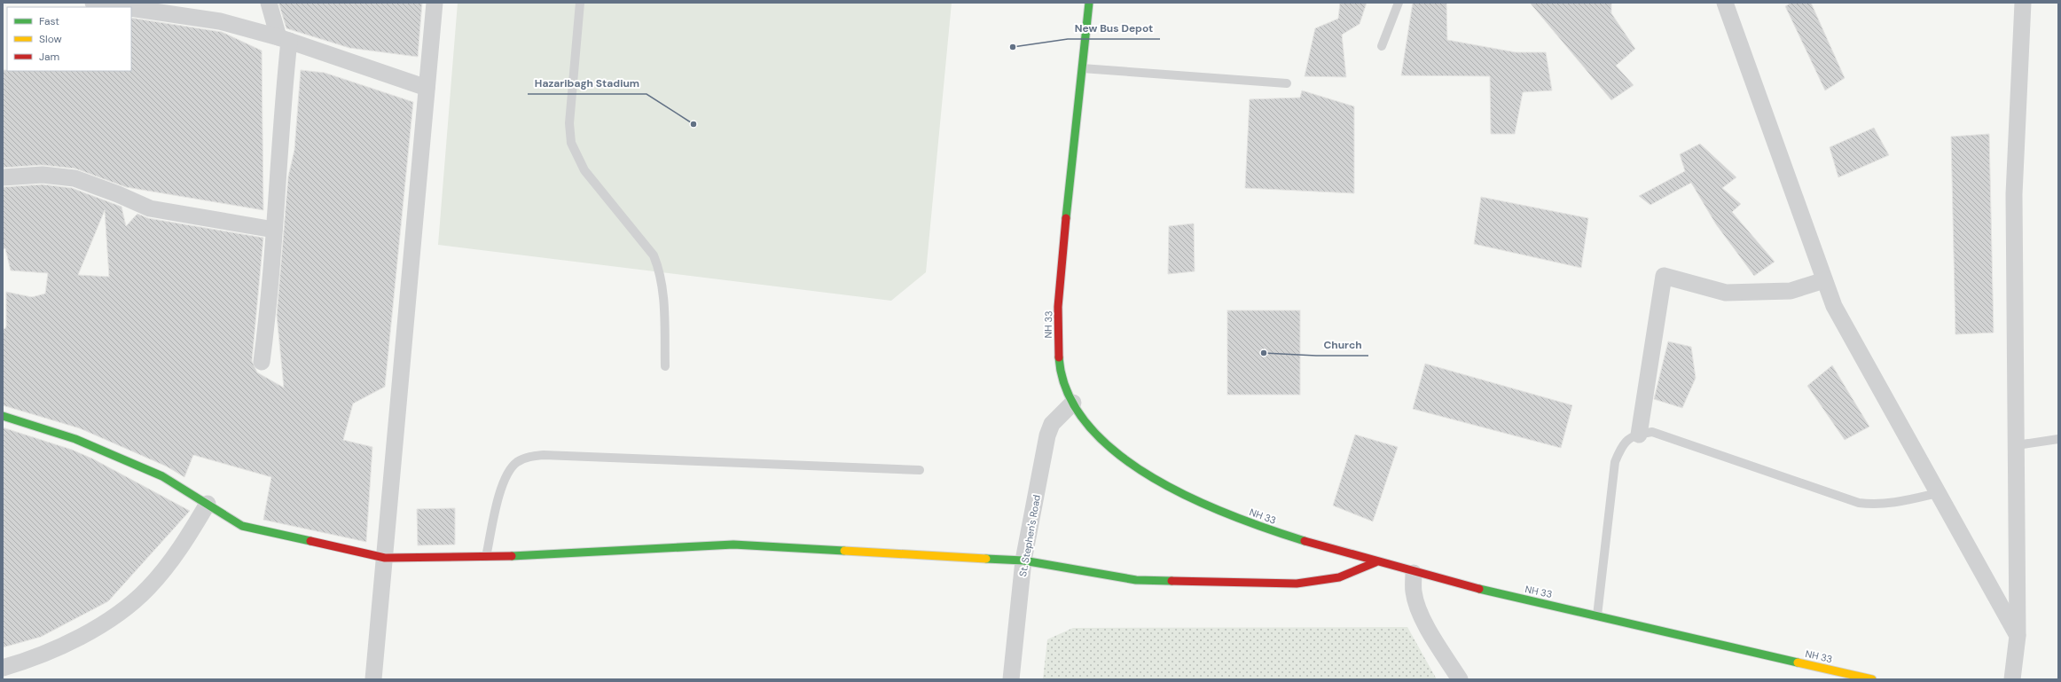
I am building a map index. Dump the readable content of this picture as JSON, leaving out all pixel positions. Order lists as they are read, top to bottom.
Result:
{
  "streets": {
    "street": ["NH 33", "St. Stephen's Road"]
  },
  "crossings": [
    ["NH 33", "St. Stephen's Road"]
  ],
  "places": ["New Bus Depot", "Hazaribagh Stadium", "Church"],
  "legend": ["Fast", "Slow", "Jam"]
}
